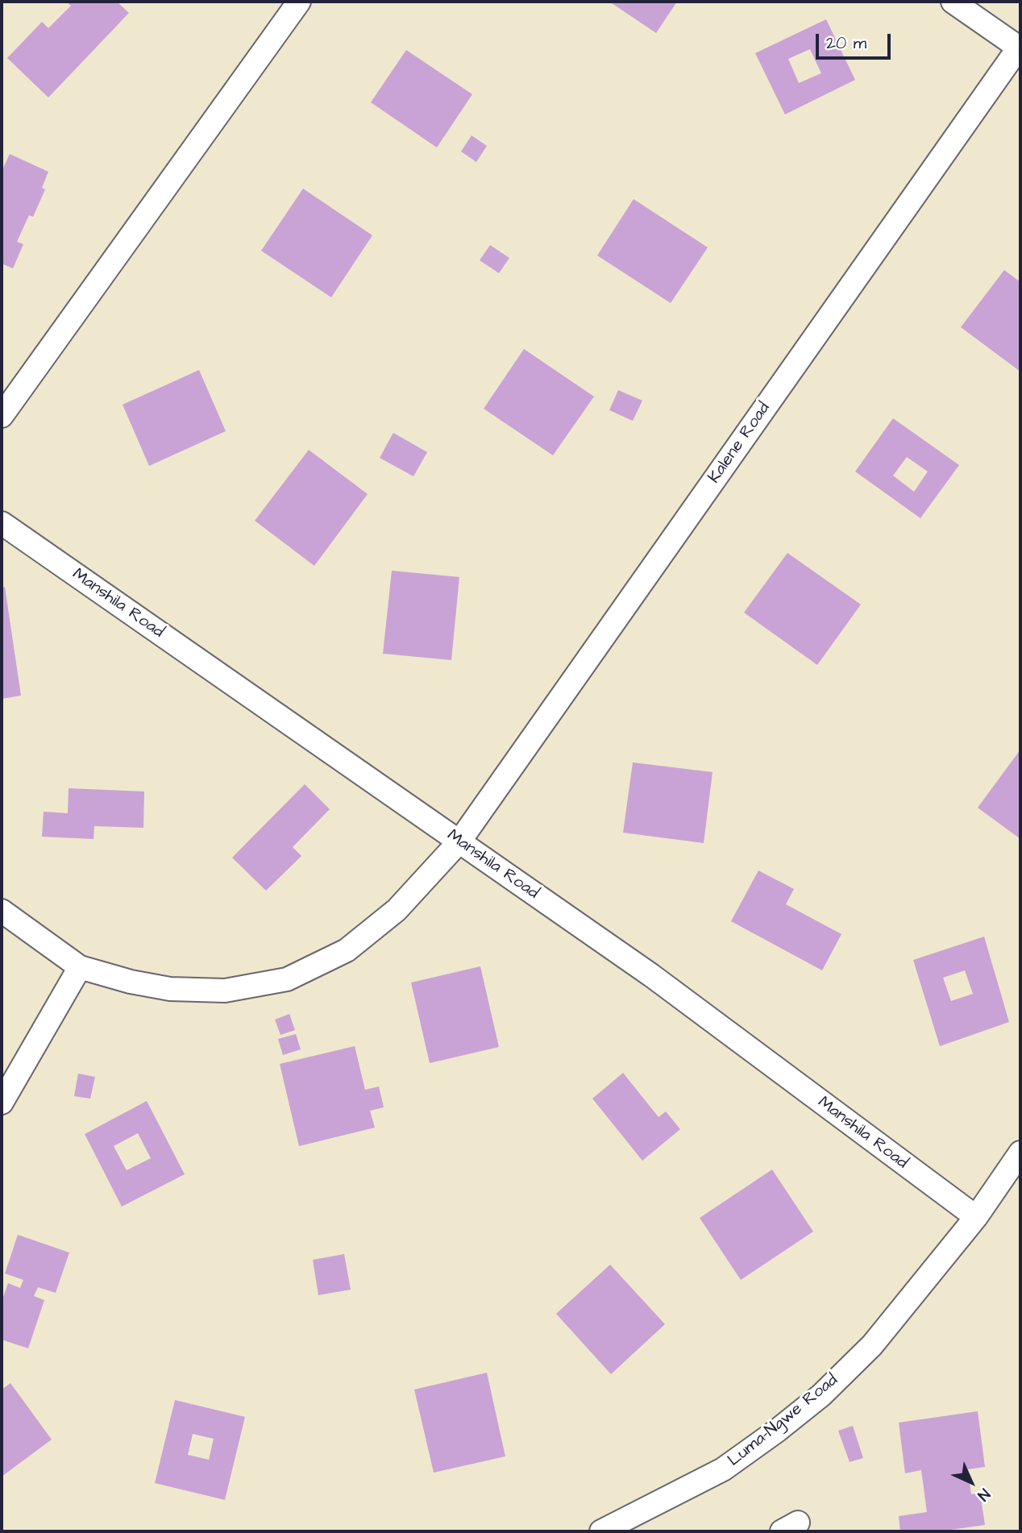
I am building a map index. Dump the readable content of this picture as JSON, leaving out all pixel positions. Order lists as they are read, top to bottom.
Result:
{
  "streets": {
    "street": ["Kalene Road", "Manshila Road", "Luma-Ngwe Road"]
  },
  "crossings": [
    ["Kalene Road", "Manshila Road"],
    ["Manshila Road", "Luma-Ngwe Road"]
  ],
  "scale_bar": "20 m",
  "north": "bottom right"
}
